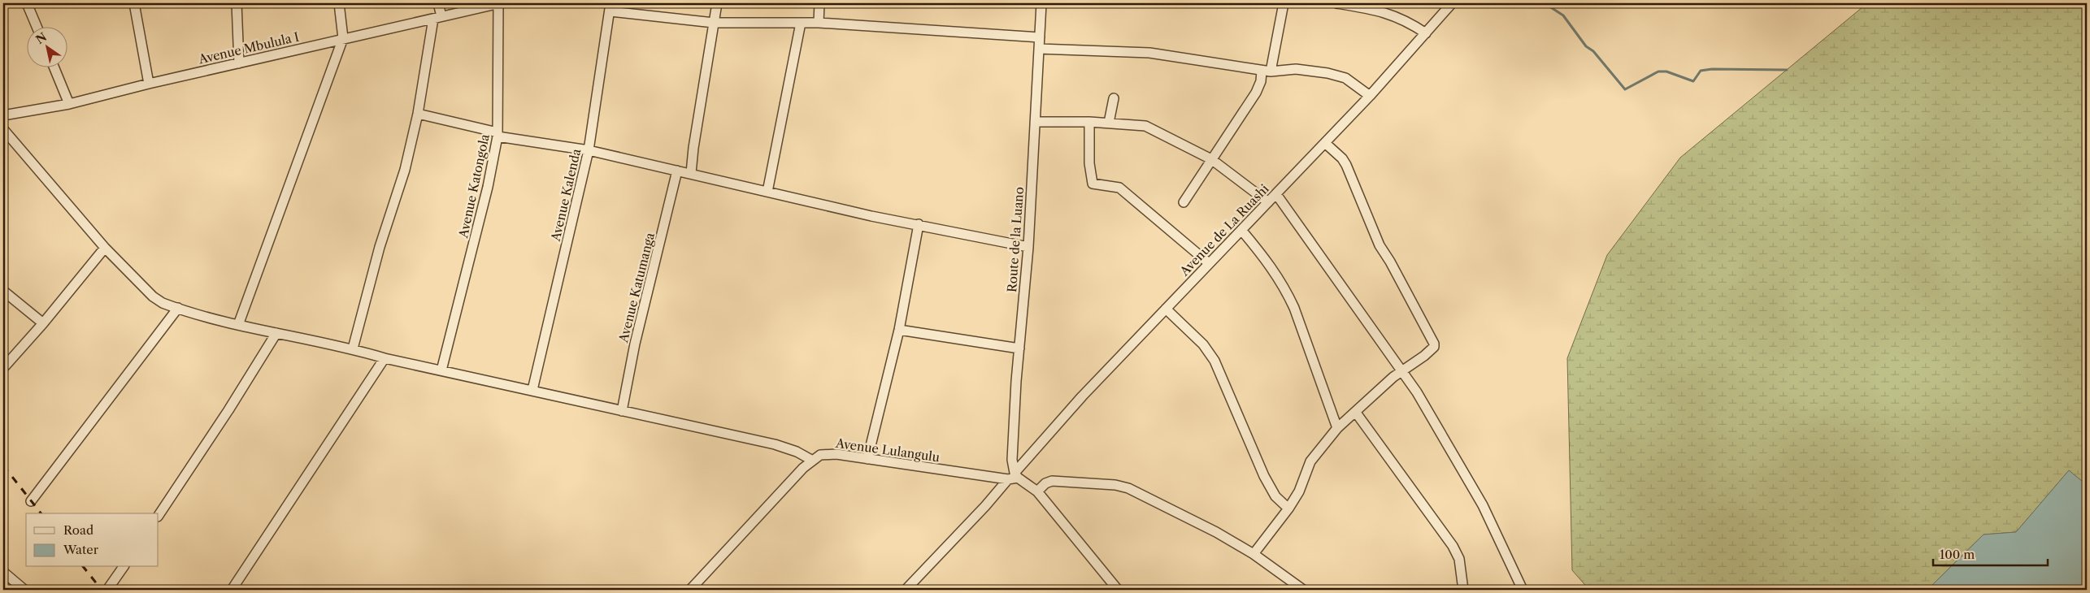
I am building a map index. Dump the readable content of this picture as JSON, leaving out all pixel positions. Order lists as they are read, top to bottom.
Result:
{
  "streets": {
    "street": [
      "Avenue Mbulula I",
      "Avenue Katongola",
      "Avenue Kalenda",
      "Avenue de La Ruashi",
      "Route de la Luano",
      "Avenue Katumanga",
      "Avenue Lulangulu"
    ]
  },
  "crossings": [
    ["Avenue Mbulula I", "Avenue Katongola"],
    ["Avenue de La Ruashi", "Route de la Luano"],
    ["Avenue de La Ruashi", "Avenue Lulangulu"],
    ["Route de la Luano", "Avenue Lulangulu"]
  ],
  "legend": ["Road", "Water"],
  "scale_bar": "100 m",
  "north": "top left"
}
